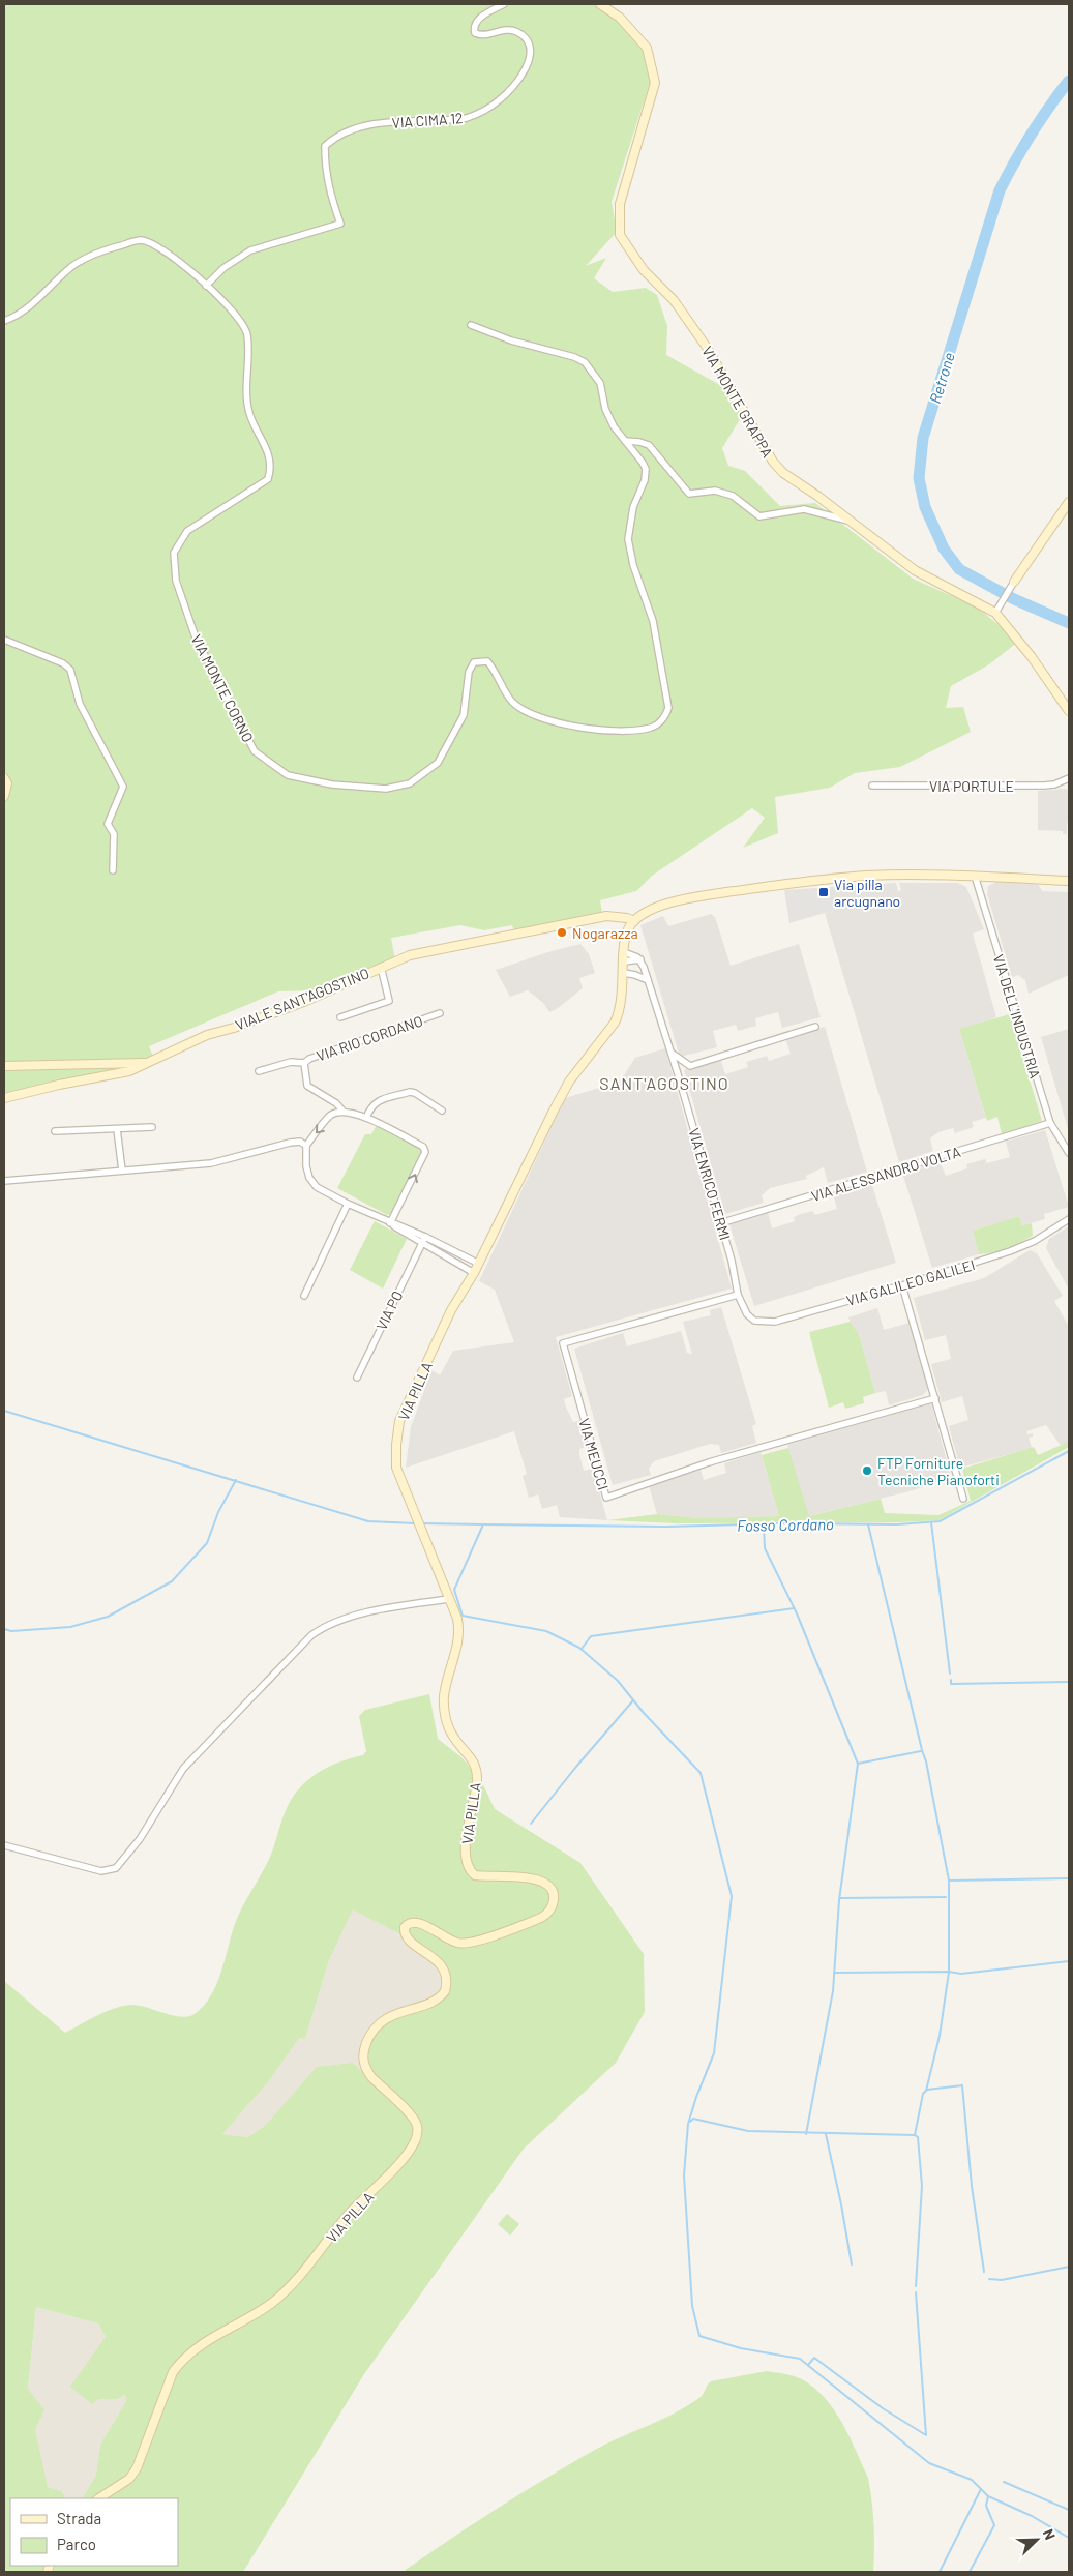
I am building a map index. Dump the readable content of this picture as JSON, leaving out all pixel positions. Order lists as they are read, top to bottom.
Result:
{
  "streets": {
    "main road": ["VIA MONTE GRAPPA", "VIALE SANT'AGOSTINO", "VIA PILLA"],
    "street": [
      "VIA CIMA 12",
      "VIA MONTE CORNO",
      "VIA PORTULE",
      "VIA DELL'INDUSTRIA",
      "VIA RIO CORDANO",
      "VIA ALESSANDRO VOLTA",
      "VIA ENRICO FERMI",
      "VIA GALILEO GALILEI",
      "VIA PO",
      "VIA MEUCCI"
    ]
  },
  "crossings": [
    ["VIA CIMA 12", "VIA MONTE CORNO"],
    ["VIA DELL'INDUSTRIA", "VIA ALESSANDRO VOLTA"],
    ["VIA ALESSANDRO VOLTA", "VIA ENRICO FERMI"],
    ["VIA ENRICO FERMI", "VIA GALILEO GALILEI"],
    ["VIA ENRICO FERMI", "VIA MEUCCI"]
  ],
  "districts": ["SANT'AGOSTINO"],
  "water": ["Retrone", "Fosso Cordano"],
  "places": {
    "transit": ["Via pilla arcugnano"],
    "other": ["Nogarazza", "FTP Forniture Tecniche Pianoforti"]
  },
  "legend": ["Strada", "Parco"],
  "north": "top right"
}
